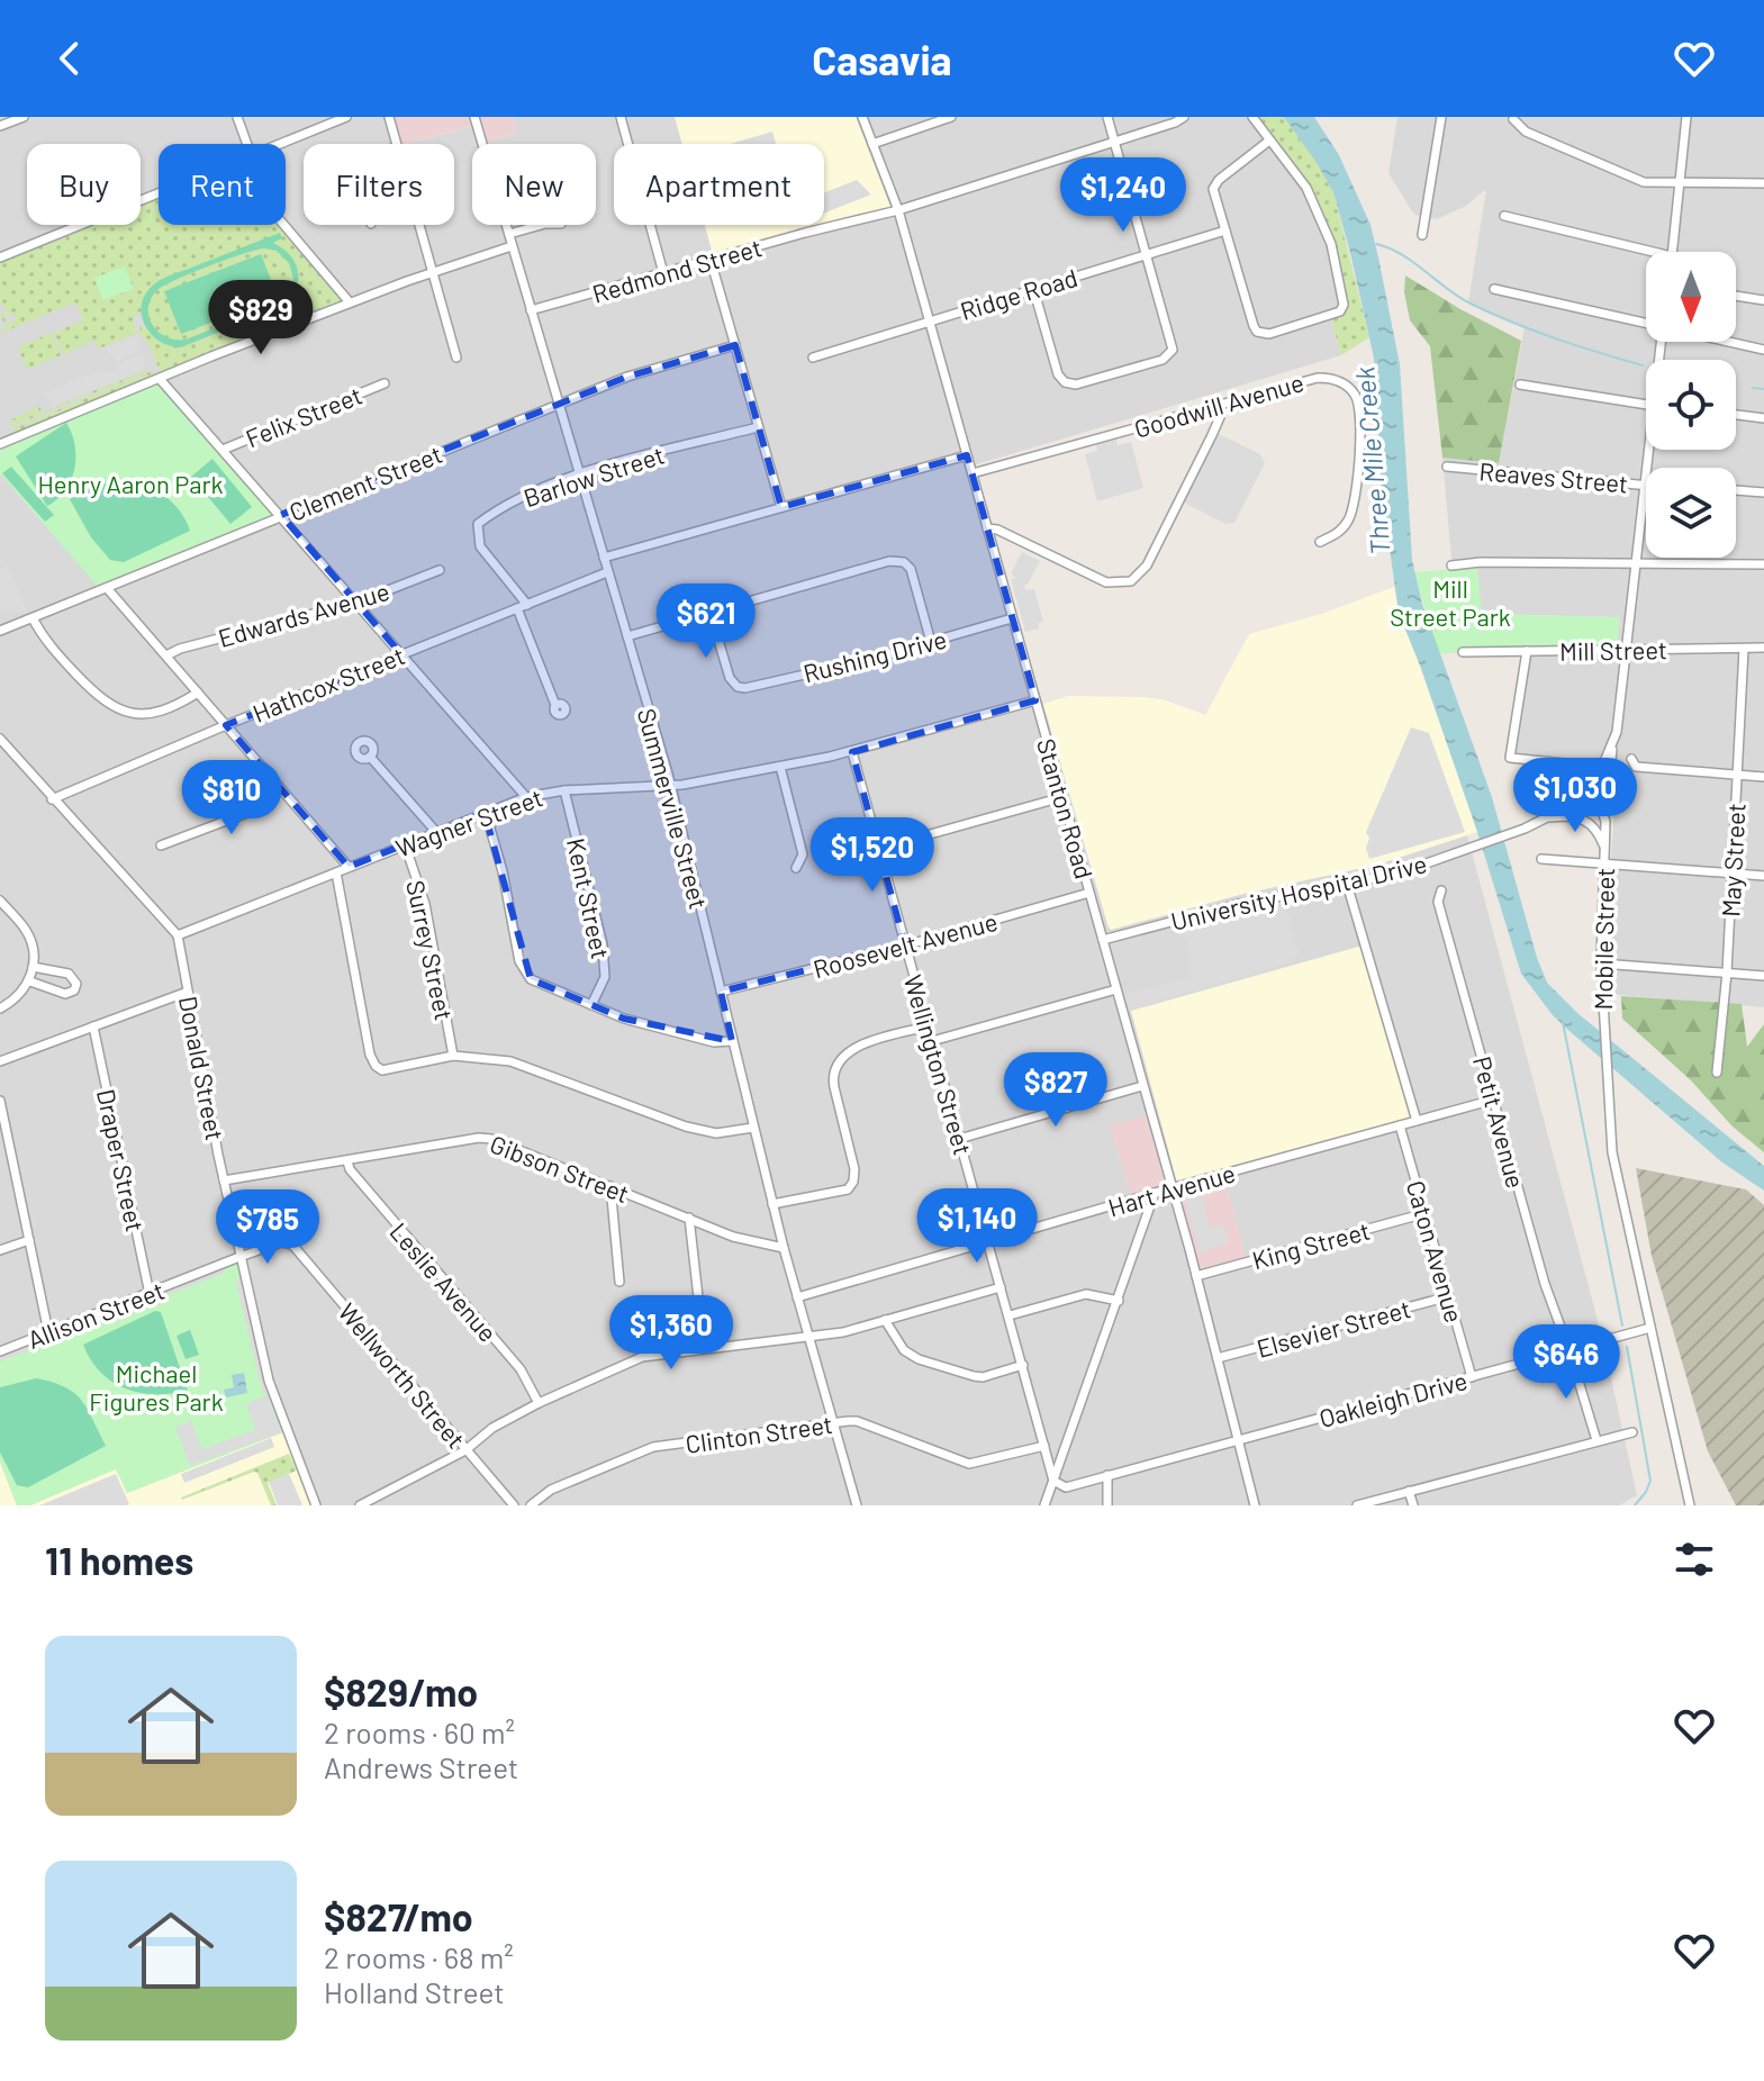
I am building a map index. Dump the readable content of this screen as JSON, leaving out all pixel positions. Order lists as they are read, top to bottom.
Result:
{
  "streets": {
    "street": [
      "Redmond Street",
      "Ridge Road",
      "Goodwill Avenue",
      "Felix Street",
      "Barlow Street",
      "Reaves Street",
      "Clement Street",
      "Edwards Avenue",
      "Mill Street",
      "Rushing Drive",
      "Hathcox Street",
      "Summerville Street",
      "Stanton Road",
      "Wagner Street",
      "May Street",
      "University Hospital Drive",
      "Kent Street",
      "Mobile Street",
      "Roosevelt Avenue",
      "Surrey Street",
      "Wellington Street",
      "Donald Street",
      "Petit Avenue",
      "Draper Street",
      "Gibson Street",
      "Hart Avenue",
      "King Street",
      "Caton Avenue",
      "Leslie Avenue",
      "Allison Street",
      "Elsevier Street",
      "Wellworth Street",
      "Oakleigh Drive",
      "Clinton Street"
    ]
  },
  "crossings": [
    ["Redmond Street", "Summerville Street"],
    ["Redmond Street", "Stanton Road"],
    ["Ridge Road", "Stanton Road"],
    ["Goodwill Avenue", "Stanton Road"],
    ["Barlow Street", "Hathcox Street"],
    ["Barlow Street", "Summerville Street"],
    ["Clement Street", "Summerville Street"],
    ["Mill Street", "May Street"],
    ["Rushing Drive", "Stanton Road"],
    ["Hathcox Street", "Summerville Street"],
    ["Summerville Street", "Wagner Street"],
    ["Summerville Street", "Roosevelt Avenue"],
    ["Summerville Street", "Gibson Street"],
    ["Summerville Street", "Hart Avenue"],
    ["Summerville Street", "Clinton Street"],
    ["Stanton Road", "Wagner Street"],
    ["Stanton Road", "University Hospital Drive"],
    ["Stanton Road", "Roosevelt Avenue"],
    ["Stanton Road", "Hart Avenue"],
    ["Stanton Road", "King Street"],
    ["Stanton Road", "Elsevier Street"],
    ["Stanton Road", "Oakleigh Drive"],
    ["Wagner Street", "Kent Street"],
    ["Wagner Street", "Surrey Street"],
    ["Wagner Street", "Wellington Street"],
    ["Wagner Street", "Donald Street"],
    ["Mobile Street", "Oakleigh Drive"],
    ["Roosevelt Avenue", "Wellington Street"],
    ["Wellington Street", "Hart Avenue"],
    ["Wellington Street", "Oakleigh Drive"],
    ["Wellington Street", "Clinton Street"],
    ["Donald Street", "Gibson Street"],
    ["Donald Street", "Allison Street"],
    ["Petit Avenue", "Hart Avenue"],
    ["Petit Avenue", "Oakleigh Drive"],
    ["Draper Street", "Allison Street"],
    ["Gibson Street", "Leslie Avenue"],
    ["Hart Avenue", "Caton Avenue"],
    ["King Street", "Caton Avenue"],
    ["Caton Avenue", "Elsevier Street"],
    ["Caton Avenue", "Oakleigh Drive"],
    ["Allison Street", "Wellworth Street"]
  ],
  "water": ["Three Mile Creek"],
  "parks": ["Henry Aaron Park", "Mill Street Park", "Michael Figures Park"],
  "north": "bottom",
  "page": {
    "header": "Casavia",
    "chip": [
      "Buy",
      "Rent",
      "Filters",
      "New",
      "Apartment"
    ],
    "price": [
      "$1,240",
      "$829",
      "$621",
      "$1,030",
      "$810",
      "$1,520",
      "$827",
      "$1,140",
      "$785",
      "$1,360",
      "$646"
    ],
    "heading": "11 homes",
    "list": [
      {
        "name": "$829/mo",
        "note": "2 rooms · 60 m² · Andrews Street"
      },
      {
        "name": "$827/mo",
        "note": "2 rooms · 68 m² · Holland Street"
      }
    ]
  }
}
